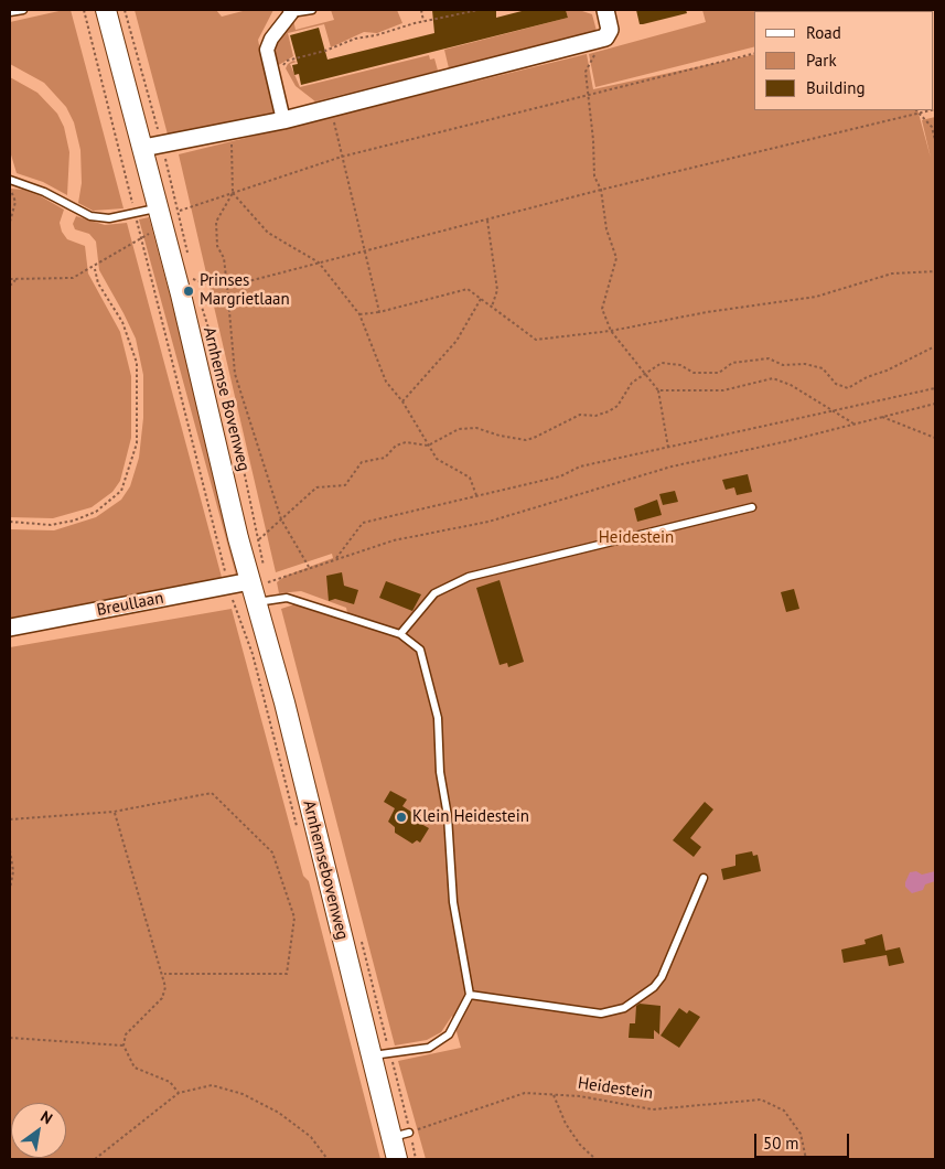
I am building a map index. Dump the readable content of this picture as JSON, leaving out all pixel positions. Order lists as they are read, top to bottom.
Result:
{
  "streets": {
    "main road": ["Arnhemse Bovenweg", "Arnhemsebovenweg"],
    "street": ["Breullaan"],
    "path": ["Heidestein"]
  },
  "crossings": [
    ["Arnhemse Bovenweg", "Breullaan"],
    ["Arnhemse Bovenweg", "Arnhemsebovenweg"],
    ["Breullaan", "Arnhemsebovenweg"],
    ["Arnhemsebovenweg", "Heidestein"]
  ],
  "parks": ["Heidestein"],
  "places": ["Prinses Margrietlaan", "Klein Heidestein"],
  "legend": ["Road", "Park", "Building"],
  "scale_bar": "50 m",
  "north": "top right"
}
